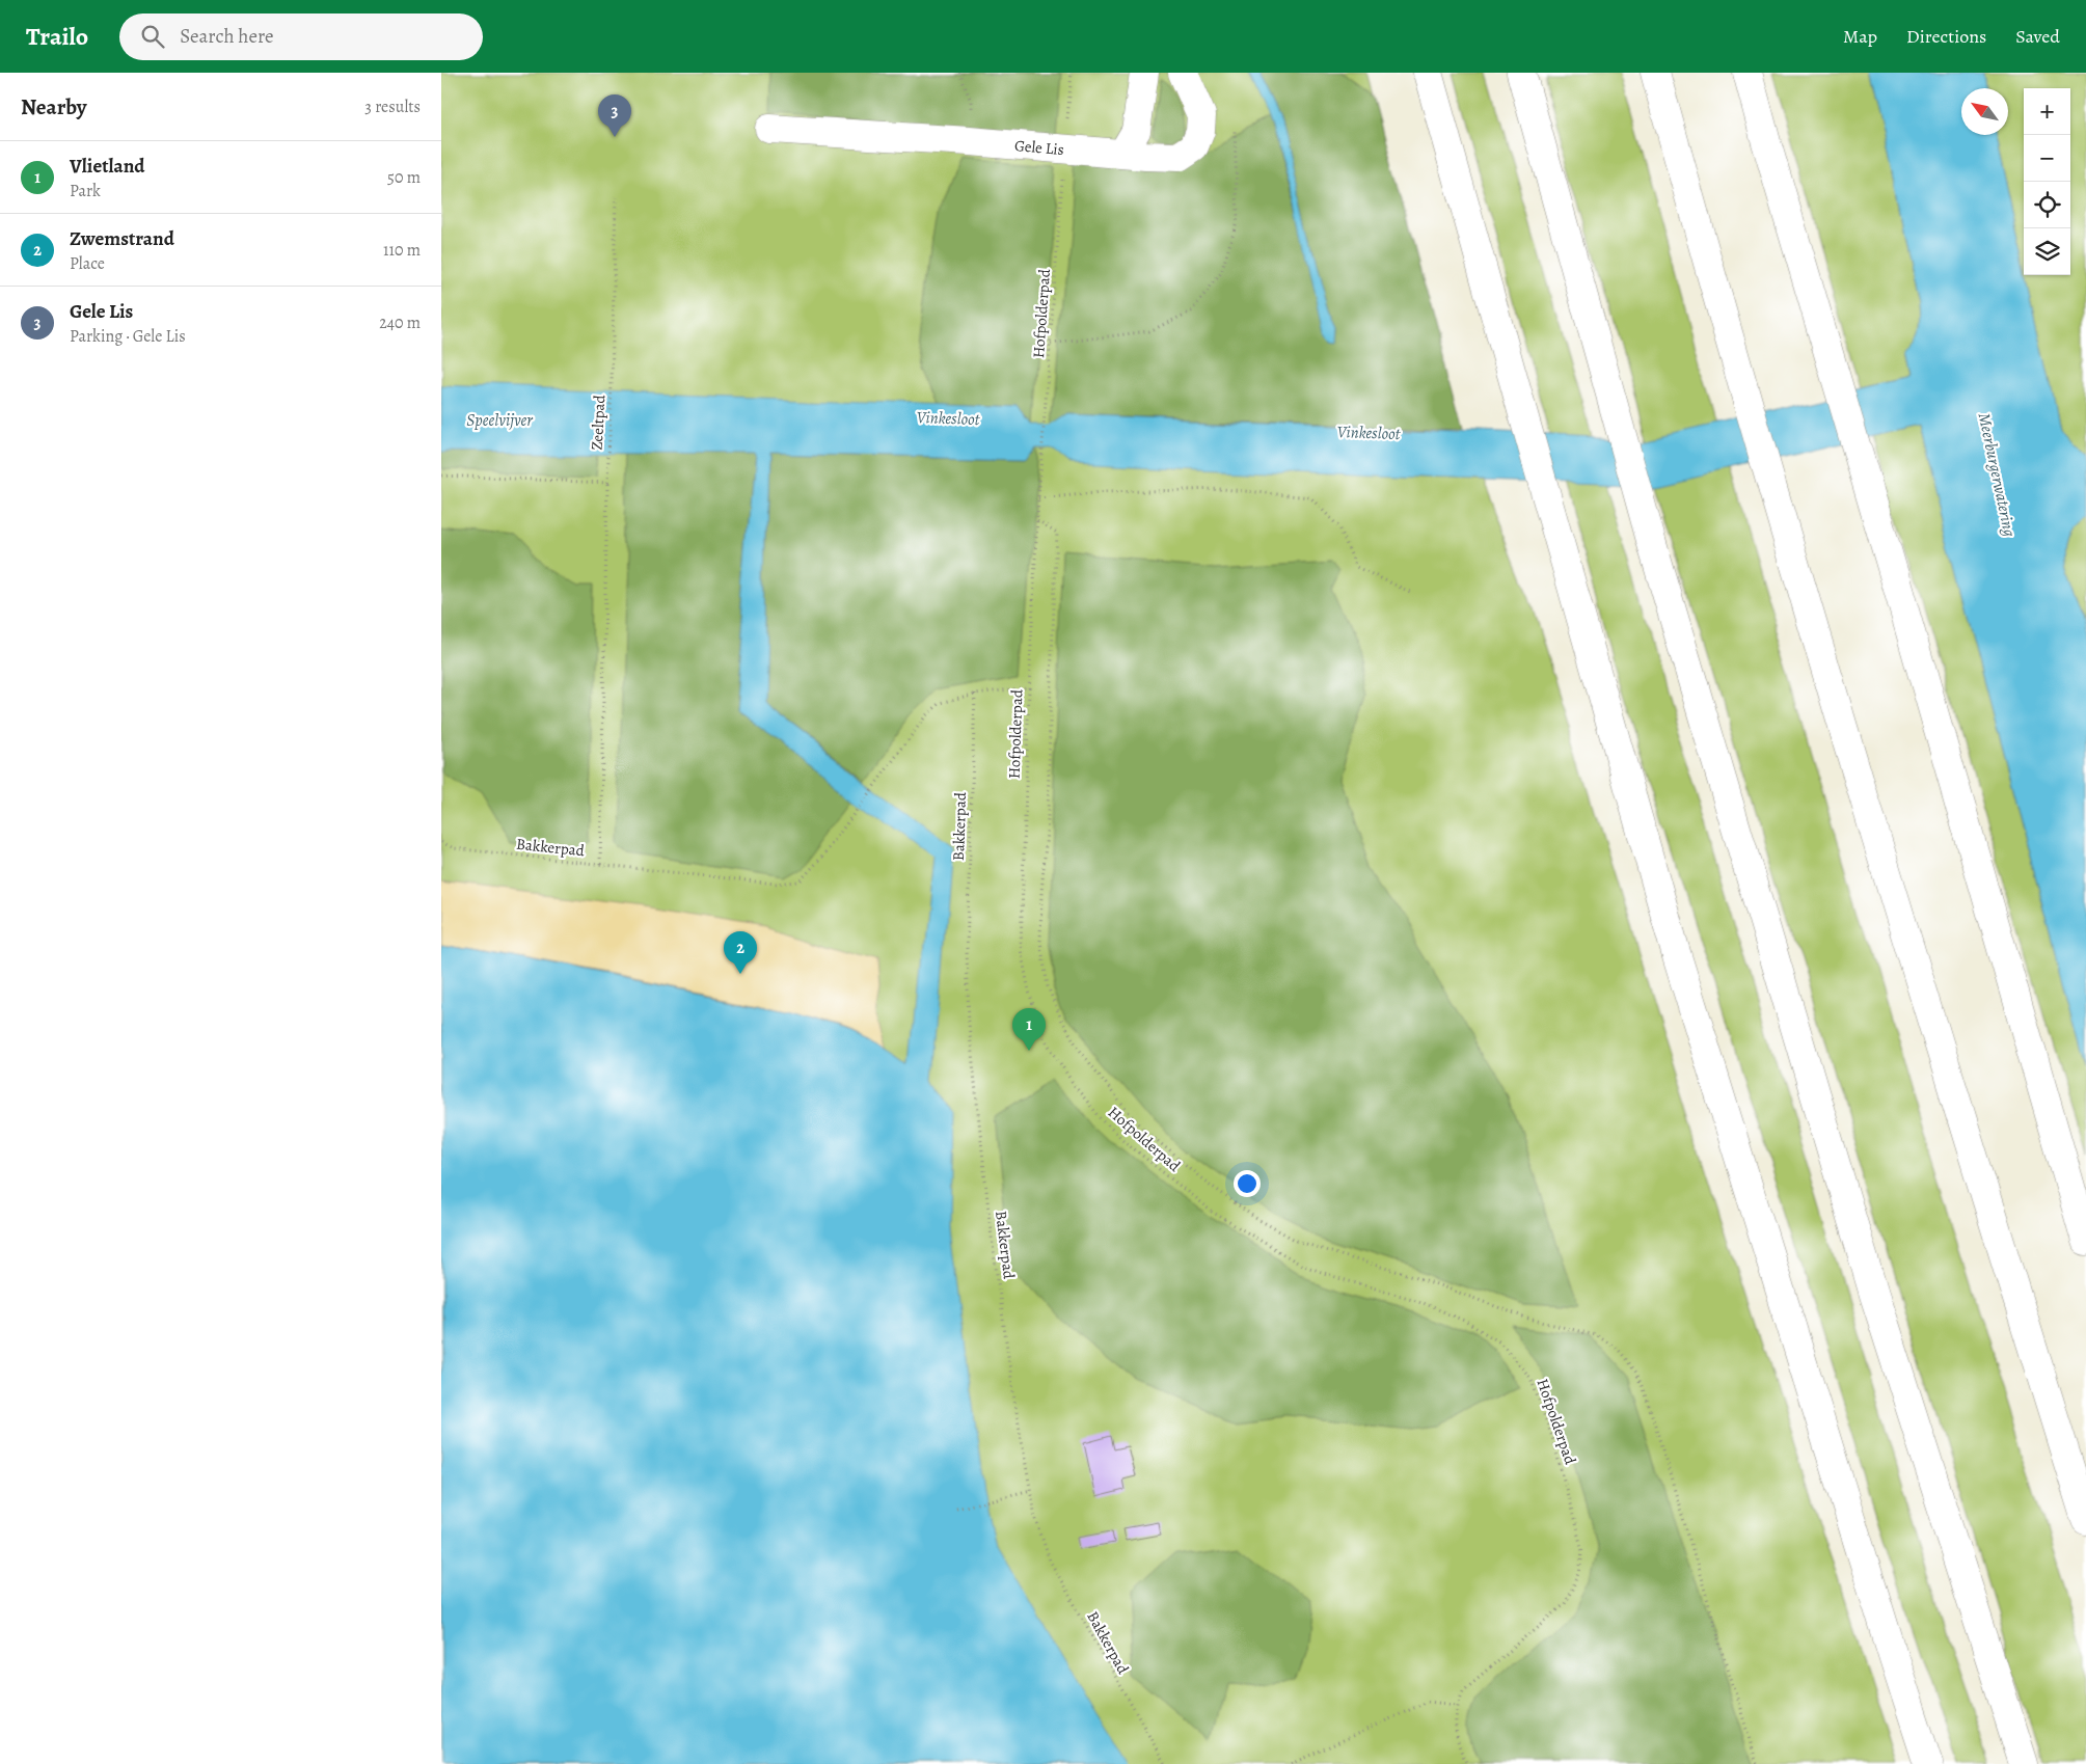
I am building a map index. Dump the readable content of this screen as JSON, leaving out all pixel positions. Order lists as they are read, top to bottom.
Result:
{
  "streets": {
    "main road": ["Gele Lis"],
    "path": ["Hofpolderpad", "Zeeltpad", "Bakkerpad"]
  },
  "crossings": [
    ["Gele Lis", "Hofpolderpad"],
    ["Hofpolderpad", "Bakkerpad"],
    ["Zeeltpad", "Bakkerpad"]
  ],
  "water": ["Vinkesloot", "Speelvijver", "Meerburgerwatering"],
  "north": "top left",
  "page": {
    "header": "Trailo",
    "search": "Search here",
    "nav": ["Map", "Directions", "Saved"],
    "heading": ["Nearby", "3 results"],
    "map_buttons": ["+", "−"],
    "pins": ["3", "2", "1"],
    "list": [
      {
        "mark": "1",
        "name": "Vlietland",
        "note": "Park",
        "value": "50 m"
      },
      {
        "mark": "2",
        "name": "Zwemstrand",
        "note": "Place",
        "value": "110 m"
      },
      {
        "mark": "3",
        "name": "Gele Lis",
        "note": "Parking · Gele Lis",
        "value": "240 m"
      }
    ]
  }
}
